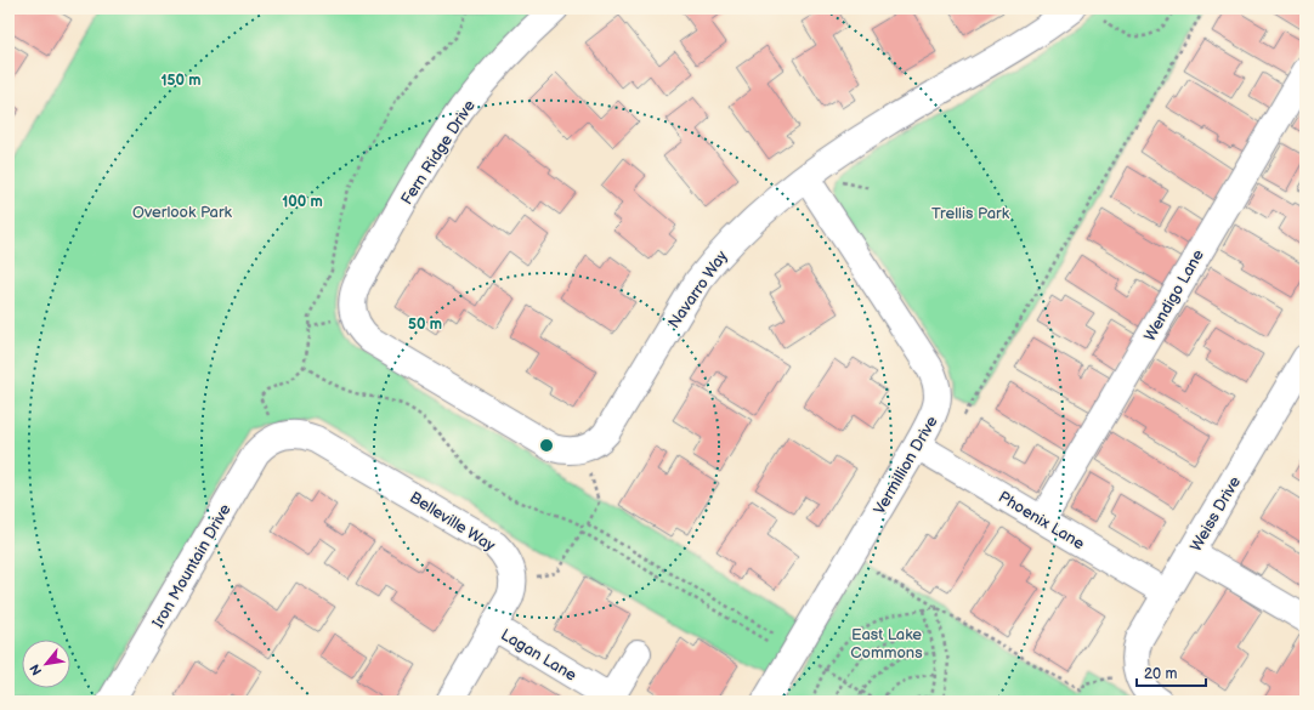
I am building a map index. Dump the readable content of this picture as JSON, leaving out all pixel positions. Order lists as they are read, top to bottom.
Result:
{
  "streets": {
    "street": [
      "Fern Ridge Drive",
      "Navarro Way",
      "Wendigo Lane",
      "Vermillion Drive",
      "Weiss Drive",
      "Phoenix Lane",
      "Belleville Way",
      "Iron Mountain Drive",
      "Lagan Lane"
    ]
  },
  "crossings": [
    ["Fern Ridge Drive", "Navarro Way"],
    ["Navarro Way", "Vermillion Drive"],
    ["Wendigo Lane", "Phoenix Lane"],
    ["Vermillion Drive", "Phoenix Lane"],
    ["Weiss Drive", "Phoenix Lane"],
    ["Belleville Way", "Iron Mountain Drive"],
    ["Belleville Way", "Lagan Lane"]
  ],
  "parks": ["Overlook Park", "Trellis Park", "East Lake Commons"],
  "scale_bar": "20 m",
  "north": "bottom left",
  "rings": ["150 m", "100 m", "50 m"]
}
